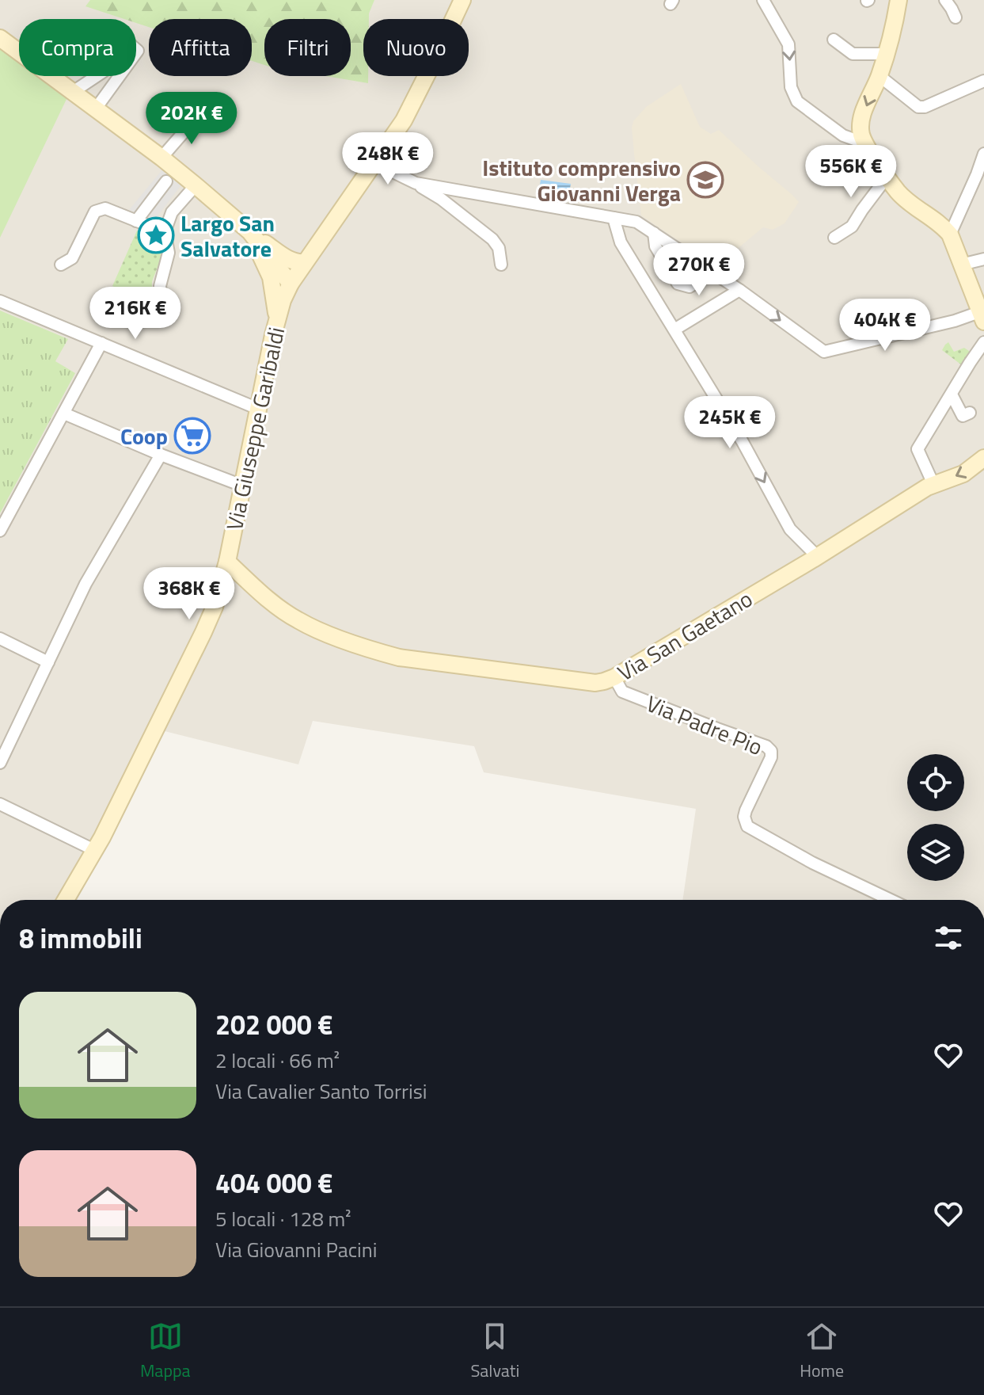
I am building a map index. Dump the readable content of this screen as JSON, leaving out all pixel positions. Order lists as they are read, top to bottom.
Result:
{
  "streets": {
    "street": ["Via Giuseppe Garibaldi", "Via San Gaetano", "Via Padre Pio"]
  },
  "crossings": [
    ["Via Giuseppe Garibaldi", "Via San Gaetano"],
    ["Via San Gaetano", "Via Padre Pio"]
  ],
  "places": {
    "school or university": ["Istituto comprensivo Giovanni Verga"],
    "place": ["Largo San Salvatore"],
    "supermarket": ["Coop"]
  },
  "page": {
    "chip": [
      "Compra",
      "Affitta",
      "Filtri",
      "Nuovo"
    ],
    "price": [
      "202K €",
      "248K €",
      "556K €",
      "270K €",
      "216K €",
      "404K €",
      "245K €",
      "368K €"
    ],
    "heading": "8 immobili",
    "list": [
      {
        "name": "202 000 €",
        "note": "2 locali · 66 m² · Via Cavalier Santo Torrisi"
      },
      {
        "name": "404 000 €",
        "note": "5 locali · 128 m² · Via Giovanni Pacini"
      }
    ],
    "tabs": ["Mappa", "Salvati", "Home"]
  }
}
